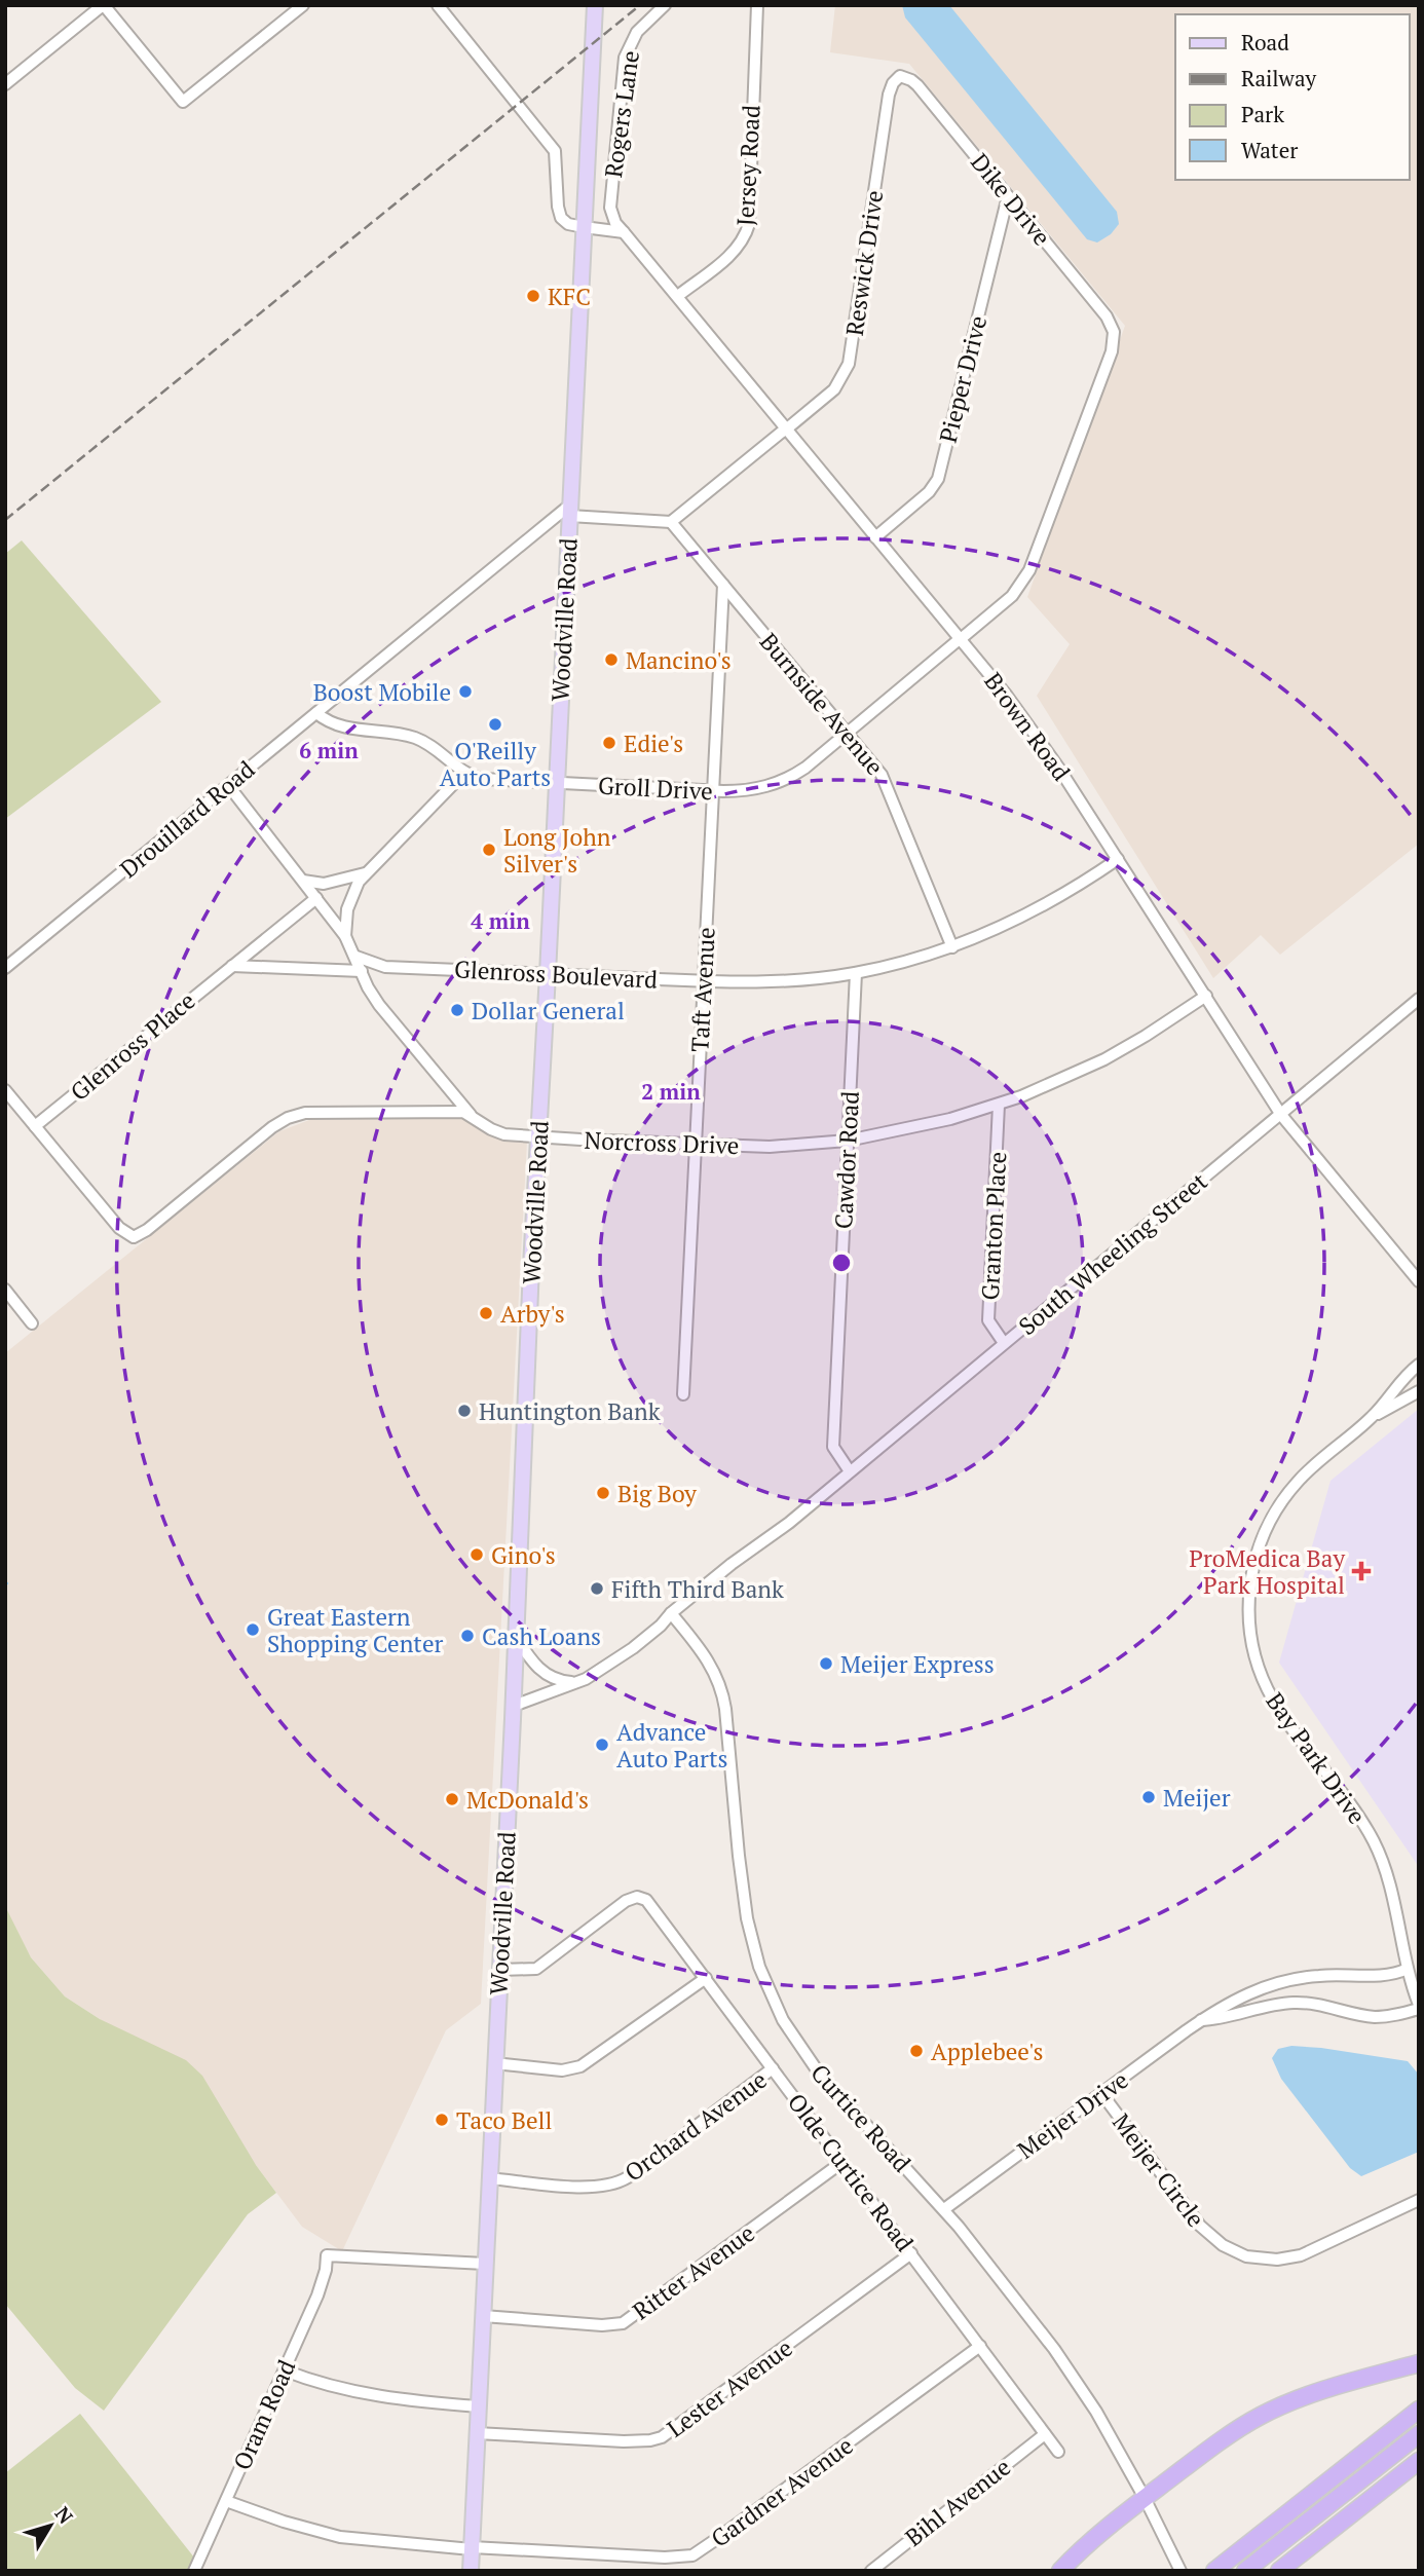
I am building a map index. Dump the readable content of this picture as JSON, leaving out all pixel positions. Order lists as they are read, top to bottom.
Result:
{
  "streets": {
    "main road": ["Woodville Road"],
    "street": [
      "Rogers Lane",
      "Jersey Road",
      "Dike Drive",
      "Reswick Drive",
      "Pieper Drive",
      "Burnside Avenue",
      "Brown Road",
      "Groll Drive",
      "Drouillard Road",
      "Glenross Boulevard",
      "Taft Avenue",
      "Glenross Place",
      "Norcross Drive",
      "Cawdor Road",
      "Granton Place",
      "South Wheeling Street",
      "Bay Park Drive",
      "Meijer Drive",
      "Curtice Road",
      "Orchard Avenue",
      "Meijer Circle",
      "Olde Curtice Road",
      "Ritter Avenue",
      "Lester Avenue",
      "Oram Road",
      "Gardner Avenue",
      "Bihl Avenue"
    ]
  },
  "crossings": [
    ["Rogers Lane", "Brown Road"],
    ["Jersey Road", "Brown Road"],
    ["Dike Drive", "Reswick Drive"],
    ["Dike Drive", "Pieper Drive"],
    ["Dike Drive", "Groll Drive"],
    ["Reswick Drive", "Burnside Avenue"],
    ["Reswick Drive", "Brown Road"],
    ["Pieper Drive", "Brown Road"],
    ["Woodville Road", "Groll Drive"],
    ["Woodville Road", "Drouillard Road"],
    ["Woodville Road", "Glenross Boulevard"],
    ["Woodville Road", "Norcross Drive"],
    ["Woodville Road", "South Wheeling Street"],
    ["Woodville Road", "Orchard Avenue"],
    ["Woodville Road", "Olde Curtice Road"],
    ["Woodville Road", "Ritter Avenue"],
    ["Woodville Road", "Lester Avenue"],
    ["Woodville Road", "Oram Road"],
    ["Woodville Road", "Gardner Avenue"],
    ["Burnside Avenue", "Groll Drive"],
    ["Burnside Avenue", "Glenross Boulevard"],
    ["Burnside Avenue", "Taft Avenue"],
    ["Brown Road", "Groll Drive"],
    ["Brown Road", "Glenross Boulevard"],
    ["Brown Road", "Norcross Drive"],
    ["Brown Road", "South Wheeling Street"],
    ["Groll Drive", "Drouillard Road"],
    ["Groll Drive", "Taft Avenue"],
    ["Glenross Boulevard", "Taft Avenue"],
    ["Glenross Boulevard", "Cawdor Road"],
    ["Taft Avenue", "Norcross Drive"],
    ["Glenross Place", "Norcross Drive"],
    ["Norcross Drive", "Cawdor Road"],
    ["Norcross Drive", "Granton Place"],
    ["Cawdor Road", "South Wheeling Street"],
    ["Granton Place", "South Wheeling Street"],
    ["South Wheeling Street", "Curtice Road"],
    ["Bay Park Drive", "Meijer Drive"],
    ["Meijer Drive", "Curtice Road"],
    ["Meijer Drive", "Meijer Circle"],
    ["Orchard Avenue", "Olde Curtice Road"],
    ["Olde Curtice Road", "Ritter Avenue"],
    ["Olde Curtice Road", "Lester Avenue"],
    ["Olde Curtice Road", "Gardner Avenue"],
    ["Olde Curtice Road", "Bihl Avenue"],
    ["Oram Road", "Gardner Avenue"]
  ],
  "places": {
    "other": [
      "KFC",
      "Mancino's",
      "Boost Mobile",
      "O'Reilly Auto Parts",
      "Edie's",
      "Long John Silver's",
      "Dollar General",
      "Arby's",
      "Huntington Bank",
      "Big Boy",
      "Gino's",
      "Fifth Third Bank",
      "Great Eastern Shopping Center",
      "Cash Loans",
      "Meijer Express",
      "Advance Auto Parts",
      "Meijer",
      "McDonald's",
      "Applebee's",
      "Taco Bell"
    ],
    "health": ["ProMedica Bay Park Hospital"]
  },
  "legend": [
    "Road",
    "Railway",
    "Park",
    "Water"
  ],
  "north": "top right",
  "rings": ["6 min", "4 min", "2 min"]
}
